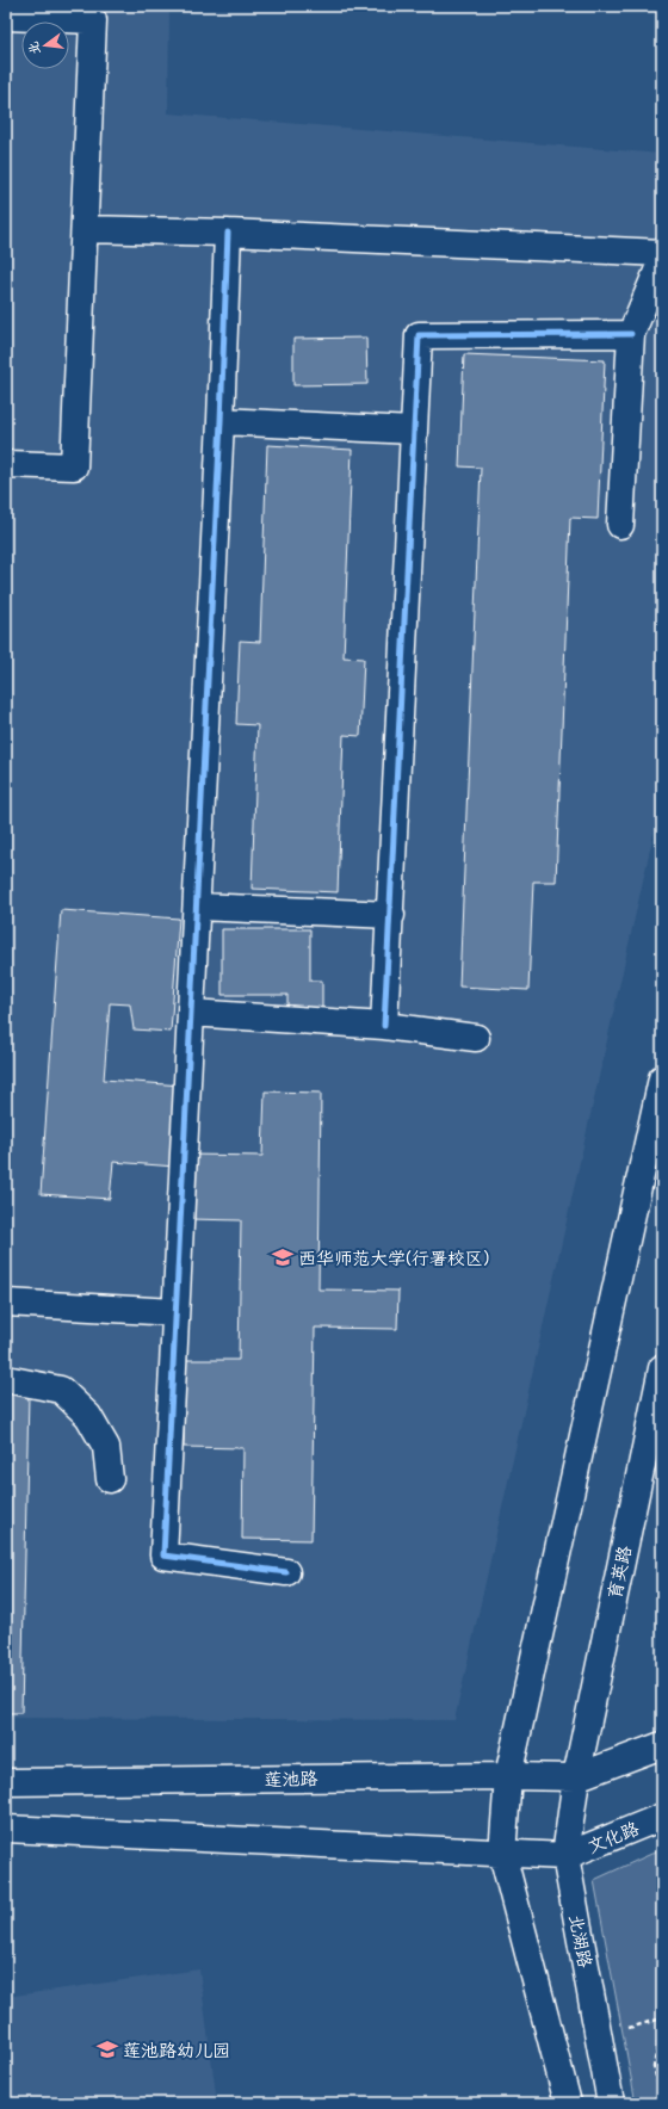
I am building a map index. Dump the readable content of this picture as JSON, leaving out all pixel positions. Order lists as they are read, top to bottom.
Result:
{
  "streets": {
    "street": [
      "育英路",
      "莲池路",
      "文化路",
      "北湖路"
    ]
  },
  "crossings": [
    ["育英路", "莲池路"],
    ["育英路", "北湖路"],
    ["莲池路", "北湖路"],
    ["文化路", "北湖路"]
  ],
  "places": {
    "school or university": ["西华师范大学(行署校区)", "莲池路幼儿园"]
  },
  "north": "left"
}
